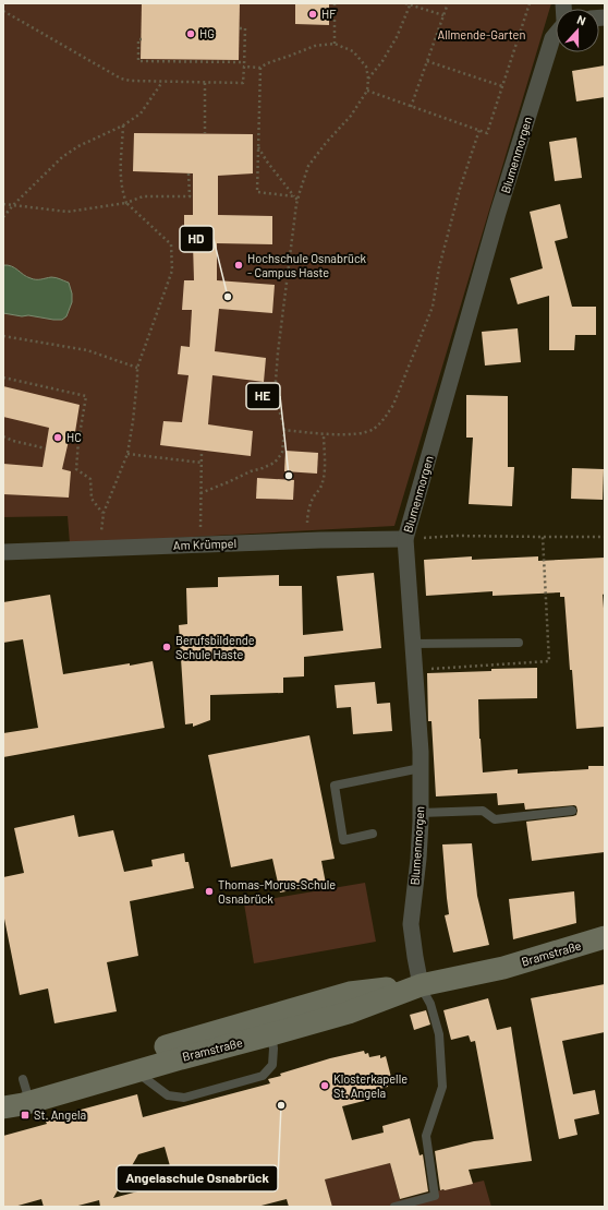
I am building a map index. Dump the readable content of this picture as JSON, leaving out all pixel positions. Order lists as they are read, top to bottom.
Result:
{
  "streets": {
    "street": ["Blumenmorgen", "Am Krümpel", "Bramstraße"]
  },
  "crossings": [
    ["Blumenmorgen", "Am Krümpel"],
    ["Blumenmorgen", "Bramstraße"]
  ],
  "parks": ["Allmende-Garten"],
  "places": {
    "other": [
      "HF",
      "HG",
      "Hochschule Osnabrück - Campus Haste",
      "HD",
      "HC",
      "HE",
      "Berufsbildende Schule Haste",
      "Thomas-Morus-Schule Osnabrück",
      "Klosterkapelle St. Angela",
      "Angelaschule Osnabrück"
    ],
    "transit": ["St. Angela"]
  },
  "north": "top"
}
